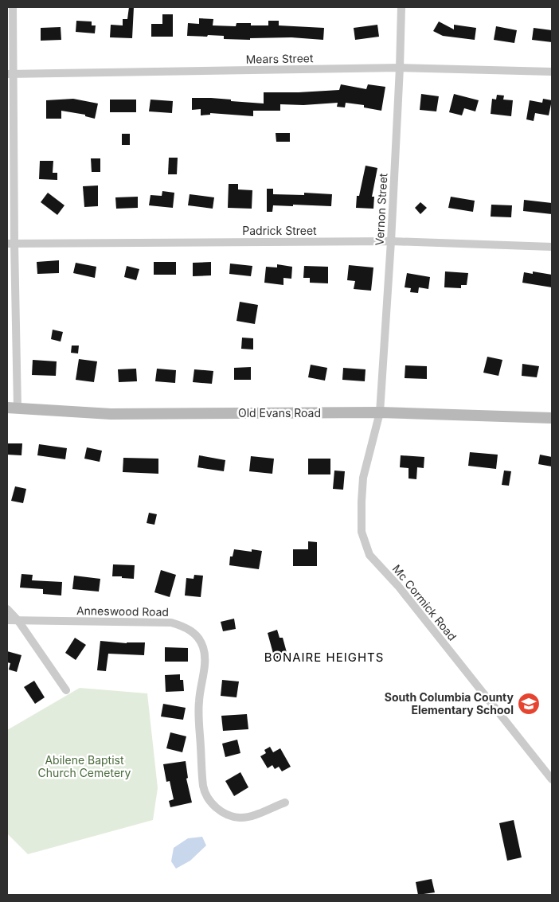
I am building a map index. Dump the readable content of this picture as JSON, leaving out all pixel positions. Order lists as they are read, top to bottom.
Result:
{
  "streets": {
    "street": [
      "Mears Street",
      "Vernon Street",
      "Padrick Street",
      "Old Evans Road",
      "Mc Cormick Road",
      "Anneswood Road"
    ]
  },
  "crossings": [
    ["Mears Street", "Vernon Street"],
    ["Vernon Street", "Padrick Street"],
    ["Vernon Street", "Old Evans Road"],
    ["Vernon Street", "Mc Cormick Road"],
    ["Old Evans Road", "Mc Cormick Road"]
  ],
  "districts": ["BONAIRE HEIGHTS"],
  "parks": ["Abilene Baptist Church Cemetery"],
  "places": {
    "school or university": ["South Columbia County Elementary School"]
  }
}
